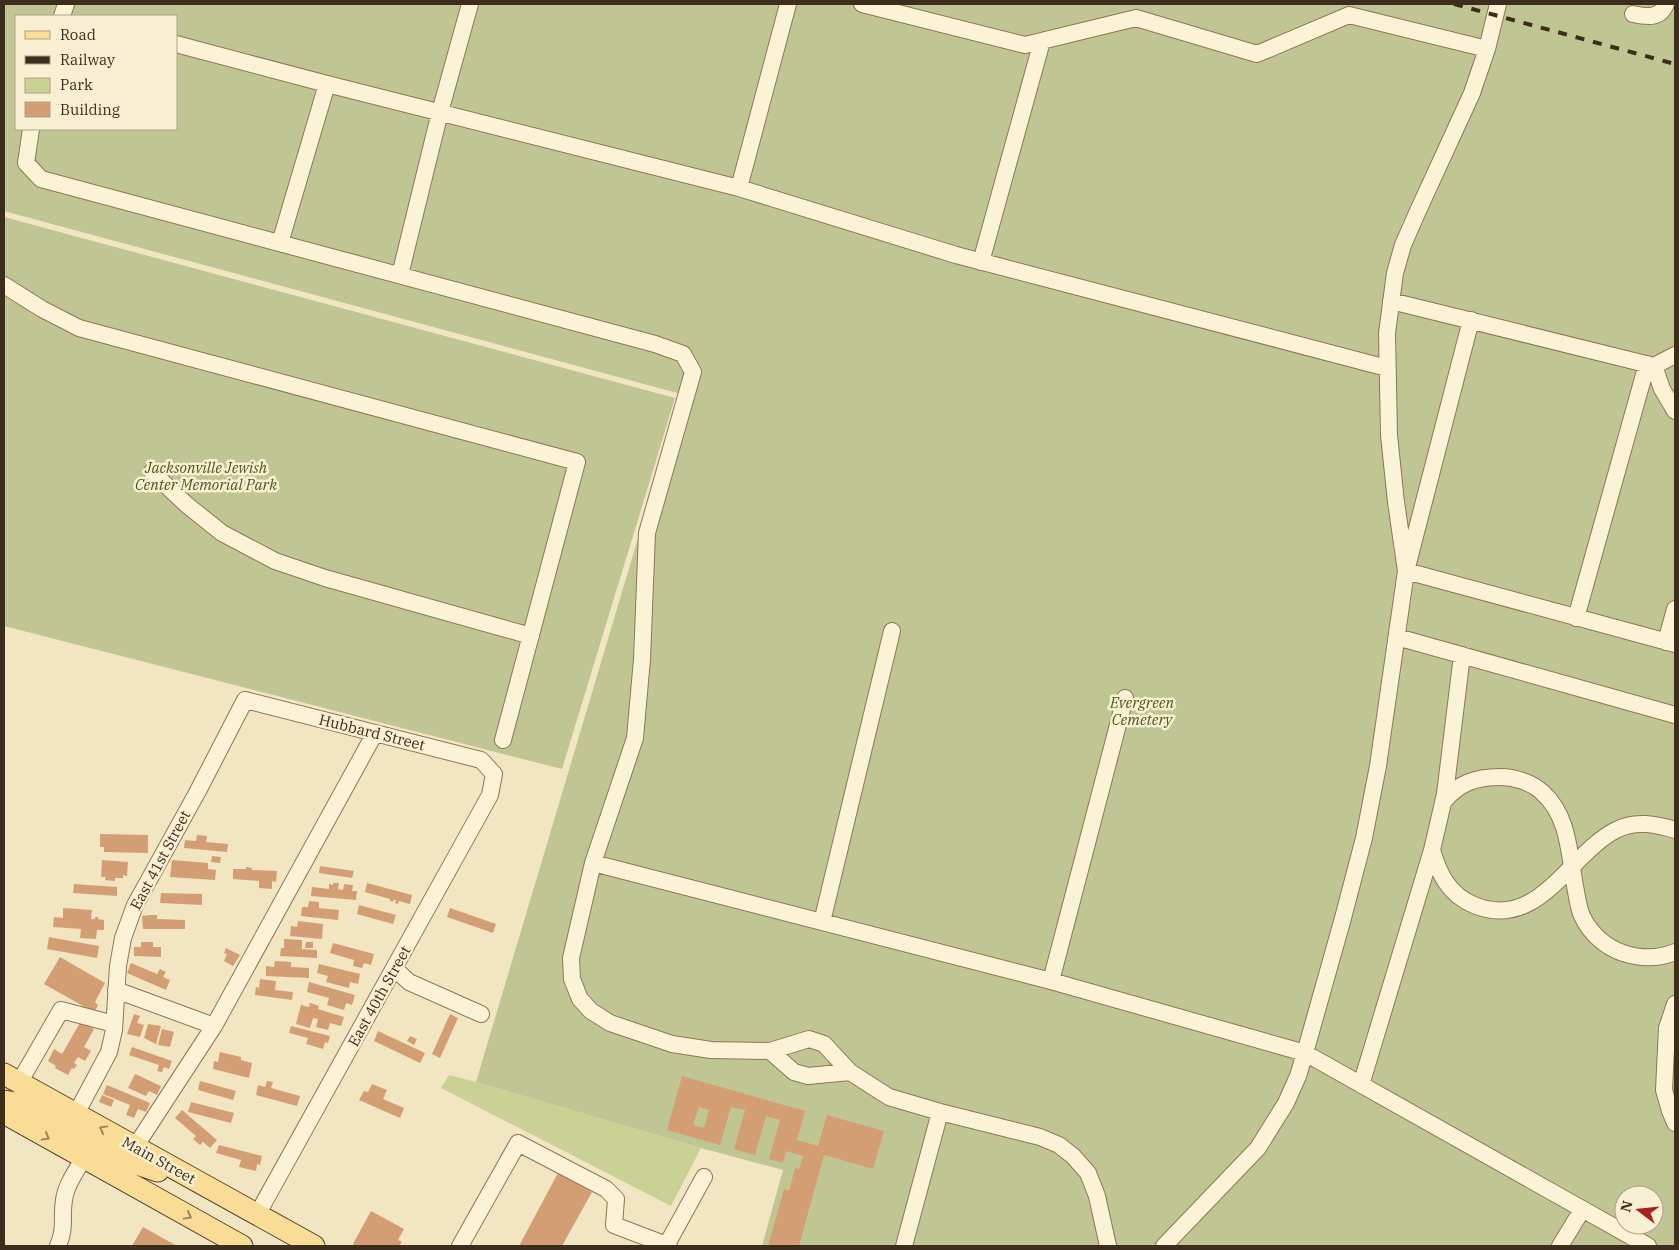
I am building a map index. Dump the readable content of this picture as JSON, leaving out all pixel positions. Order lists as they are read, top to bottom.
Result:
{
  "streets": {
    "main road": ["Main Street"],
    "street": ["Hubbard Street", "East 41st Street", "East 40th Street"]
  },
  "crossings": [
    ["Hubbard Street", "East 41st Street"],
    ["Hubbard Street", "East 40th Street"],
    ["East 41st Street", "Main Street"],
    ["East 40th Street", "Main Street"]
  ],
  "parks": ["Jacksonville Jewish Center Memorial Park", "Evergreen Cemetery"],
  "legend": [
    "Road",
    "Railway",
    "Park",
    "Building"
  ],
  "north": "left"
}
